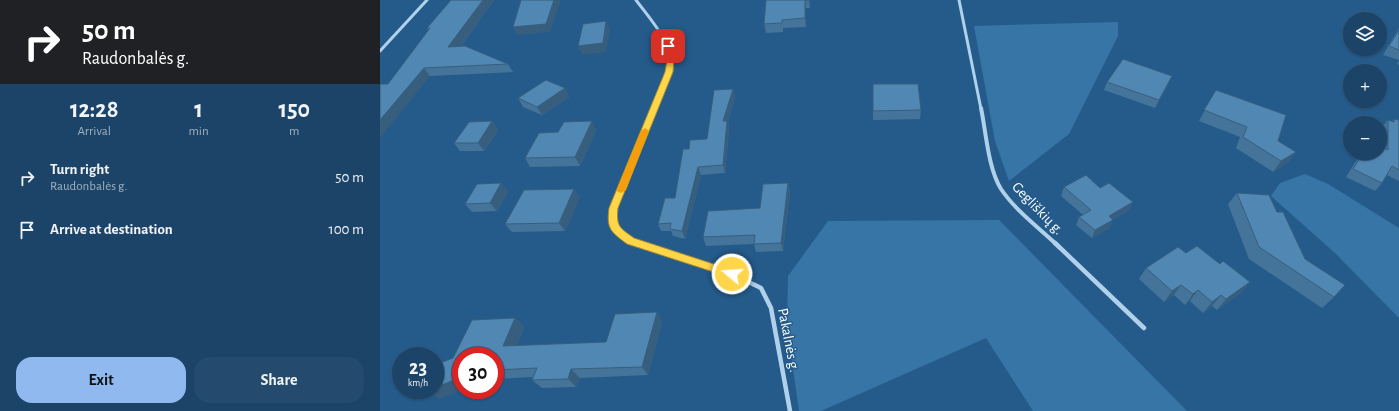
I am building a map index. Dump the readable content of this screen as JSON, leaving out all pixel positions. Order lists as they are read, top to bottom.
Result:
{
  "streets": {
    "street": ["Gegliškių g.", "Pakalnės g."]
  },
  "page": {
    "turn": ["50 m", "Raudonbalės g."],
    "map_buttons": ["+", "−"],
    "eta": [
      "12:28",
      "Arrival",
      "1",
      "min",
      "150",
      "m"
    ],
    "list": [
      {
        "name": "Turn right",
        "note": "Raudonbalės g.",
        "value": "50 m"
      },
      {
        "name": "Arrive at destination",
        "value": "100 m"
      }
    ],
    "speed": "23 km/h",
    "limit": "30",
    "buttons": ["Exit", "Share"]
  }
}
